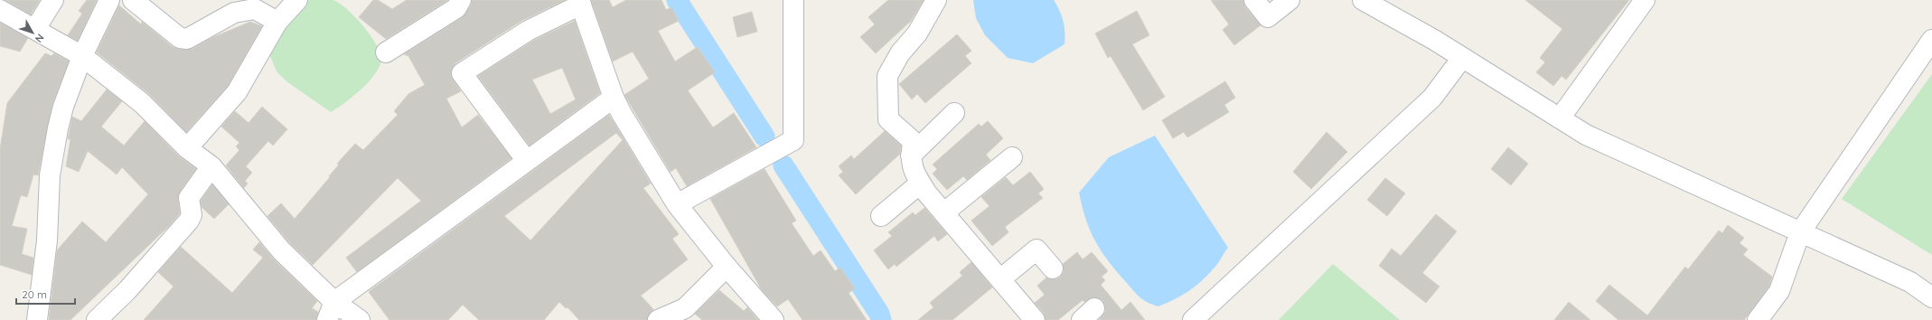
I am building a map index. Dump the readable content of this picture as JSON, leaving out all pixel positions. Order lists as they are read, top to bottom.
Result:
{
  "scale_bar": "20 m",
  "north": "bottom right"
}
